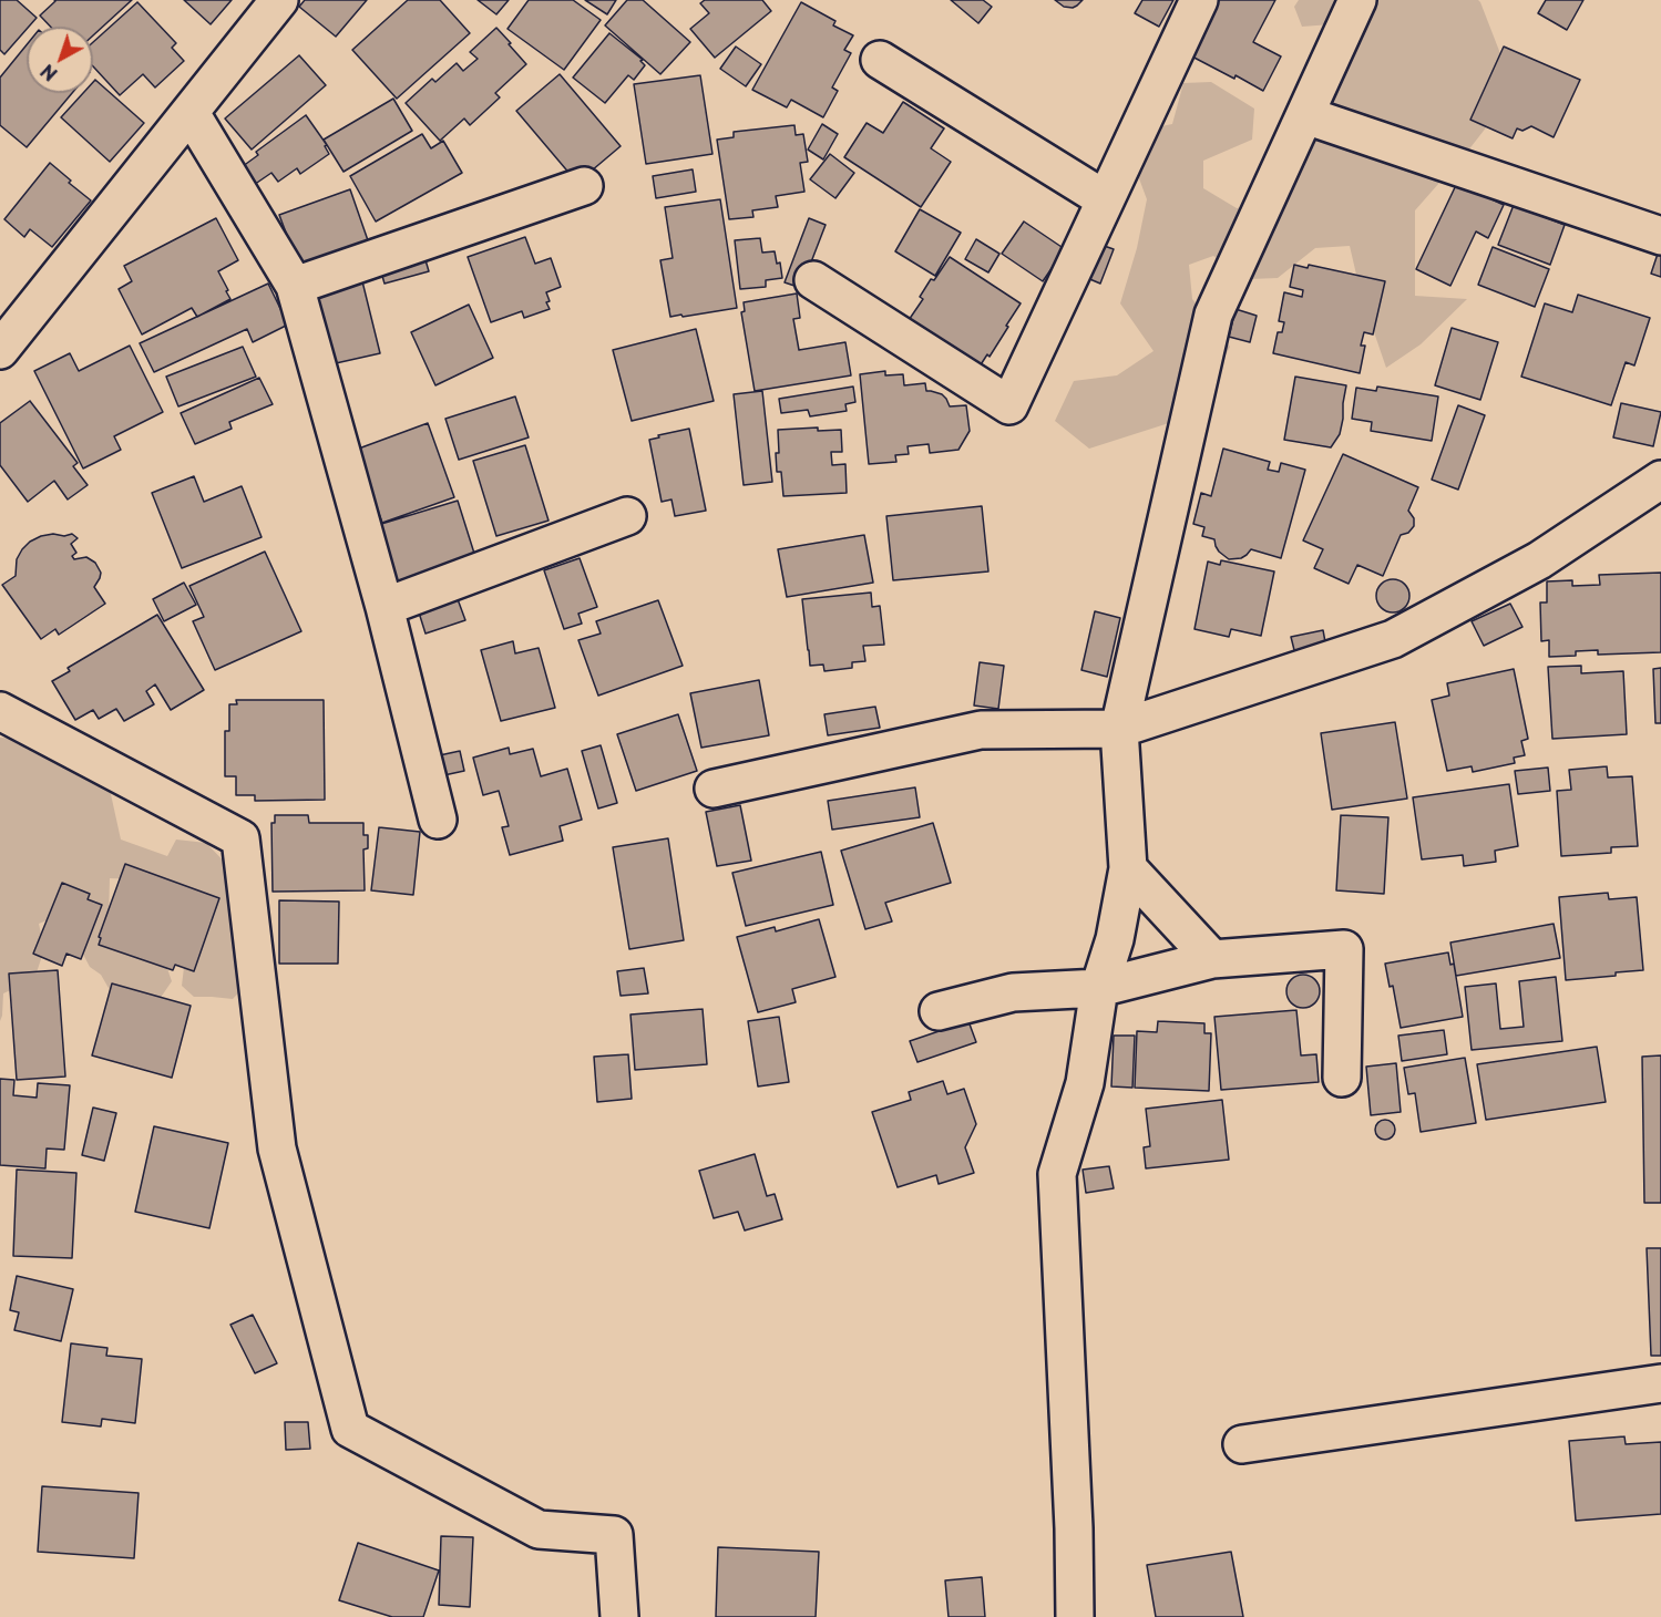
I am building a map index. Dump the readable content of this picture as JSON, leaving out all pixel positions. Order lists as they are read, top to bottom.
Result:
{
  "north": "bottom left"
}
